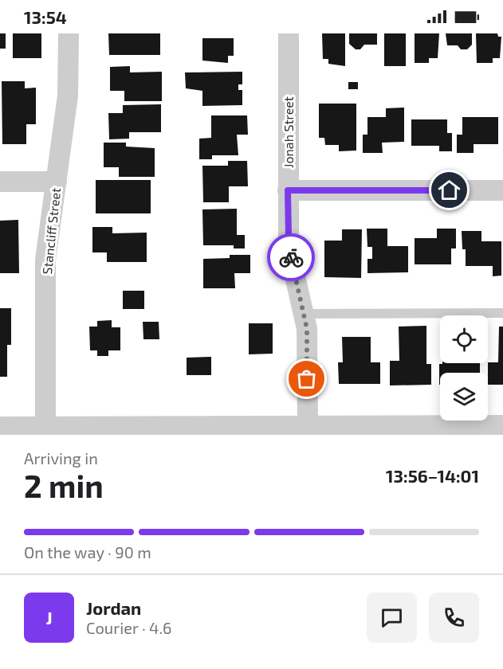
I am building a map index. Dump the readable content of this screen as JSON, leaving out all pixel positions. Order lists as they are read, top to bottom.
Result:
{
  "streets": {
    "street": ["Jonah Street", "Stancliff Street"]
  },
  "page": {
    "status": "13:54",
    "heading": ["2 min", "Arriving in", "13:56–14:01"],
    "panel": ["Jordan", "Courier · 4.6"],
    "bar": "On the way · 90 m",
    "round": "J"
  }
}
